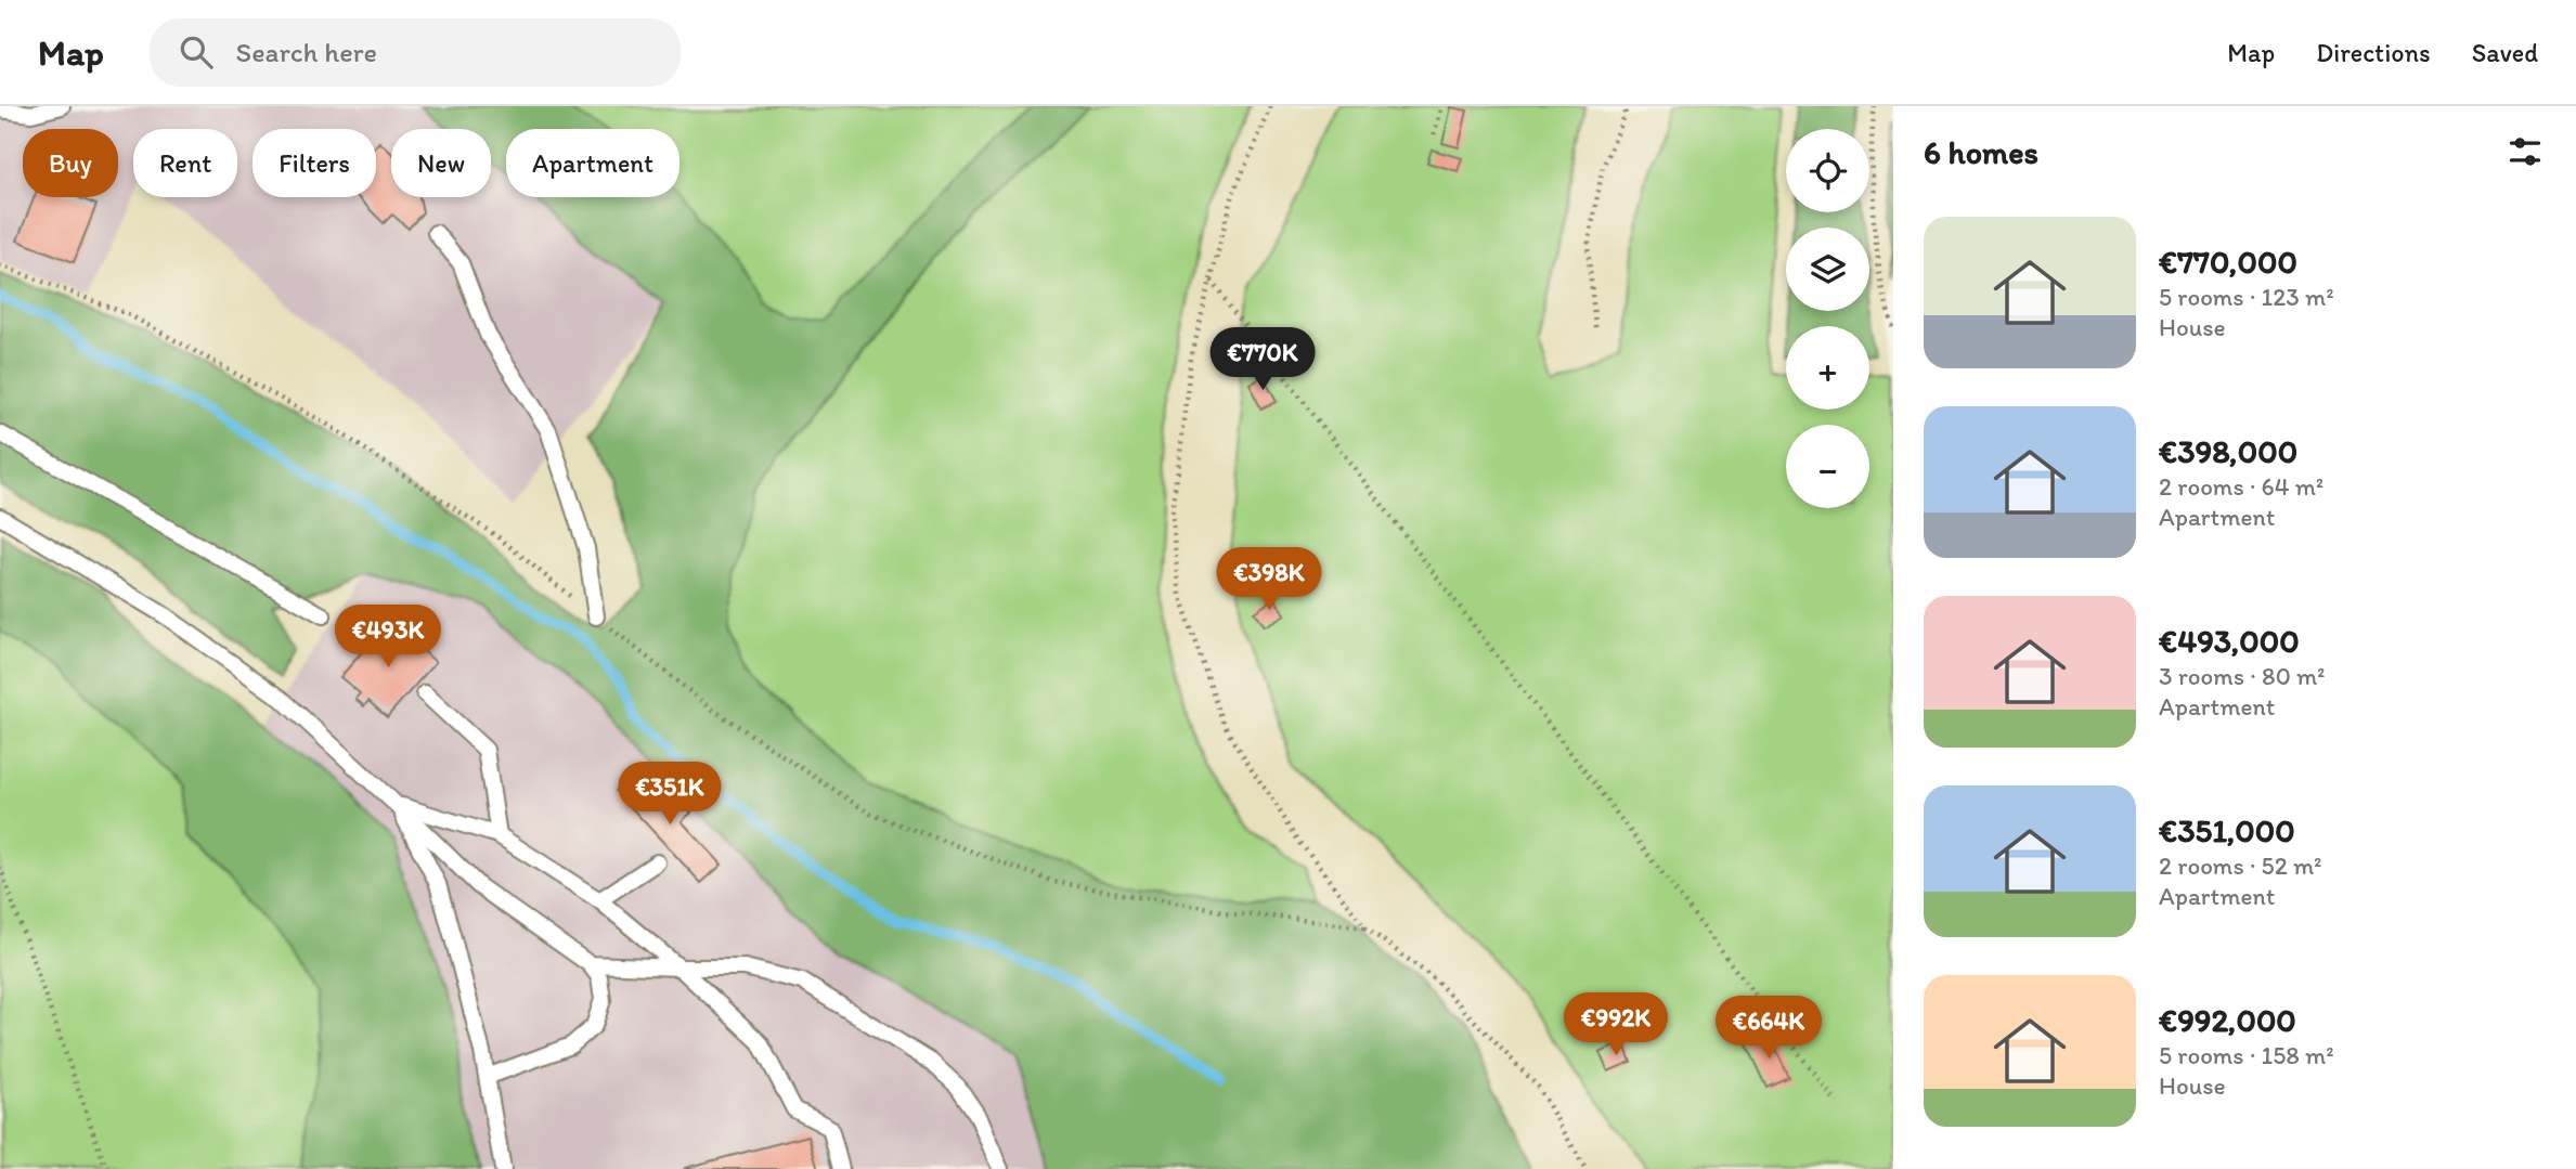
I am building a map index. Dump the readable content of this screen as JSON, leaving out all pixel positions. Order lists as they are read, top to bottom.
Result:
{
  "page": {
    "header": "Map",
    "search": "Search here",
    "nav": ["Map", "Directions", "Saved"],
    "heading": "6 homes",
    "map_buttons": ["+", "−"],
    "chip": [
      "Buy",
      "Rent",
      "Filters",
      "New",
      "Apartment"
    ],
    "list": [
      {
        "name": "€770,000",
        "note": "5 rooms · 123 m² · House"
      },
      {
        "name": "€398,000",
        "note": "2 rooms · 64 m² · Apartment"
      },
      {
        "name": "€493,000",
        "note": "3 rooms · 80 m² · Apartment"
      },
      {
        "name": "€351,000",
        "note": "2 rooms · 52 m² · Apartment"
      },
      {
        "name": "€992,000",
        "note": "5 rooms · 158 m² · House"
      }
    ],
    "price": [
      "€770K",
      "€398K",
      "€493K",
      "€351K",
      "€992K",
      "€664K"
    ]
  }
}
